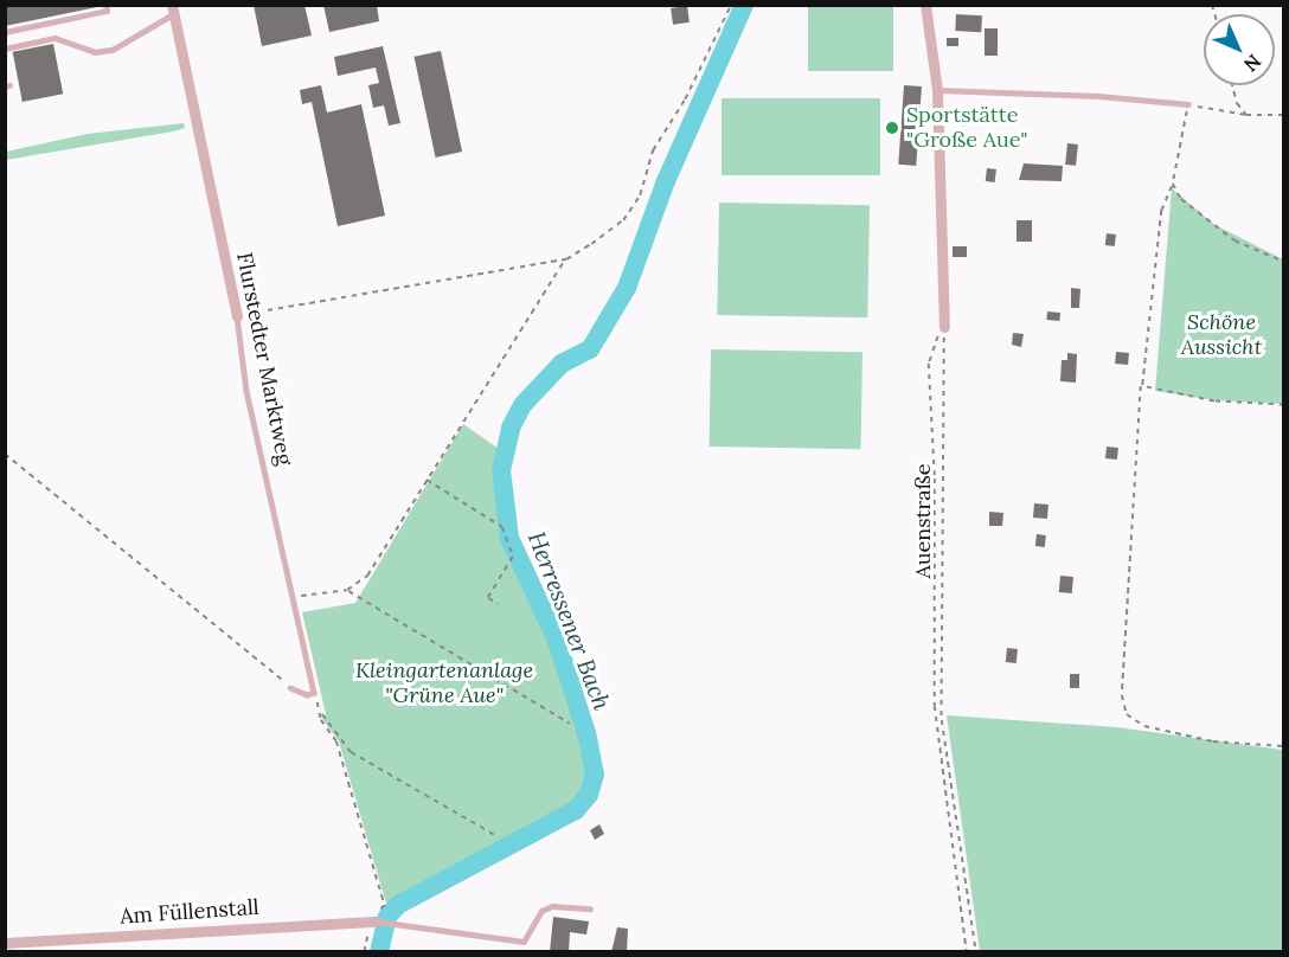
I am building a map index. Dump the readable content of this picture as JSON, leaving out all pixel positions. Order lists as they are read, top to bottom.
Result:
{
  "streets": {
    "street": ["Flurstedter Marktweg", "Am Füllenstall"],
    "path": ["Auenstraße"]
  },
  "water": ["Herressener Bach"],
  "parks": ["Schöne Aussicht", "Kleingartenanlage \"Grüne Aue\""],
  "places": ["Sportstätte \"Große Aue\""],
  "north": "bottom right"
}
